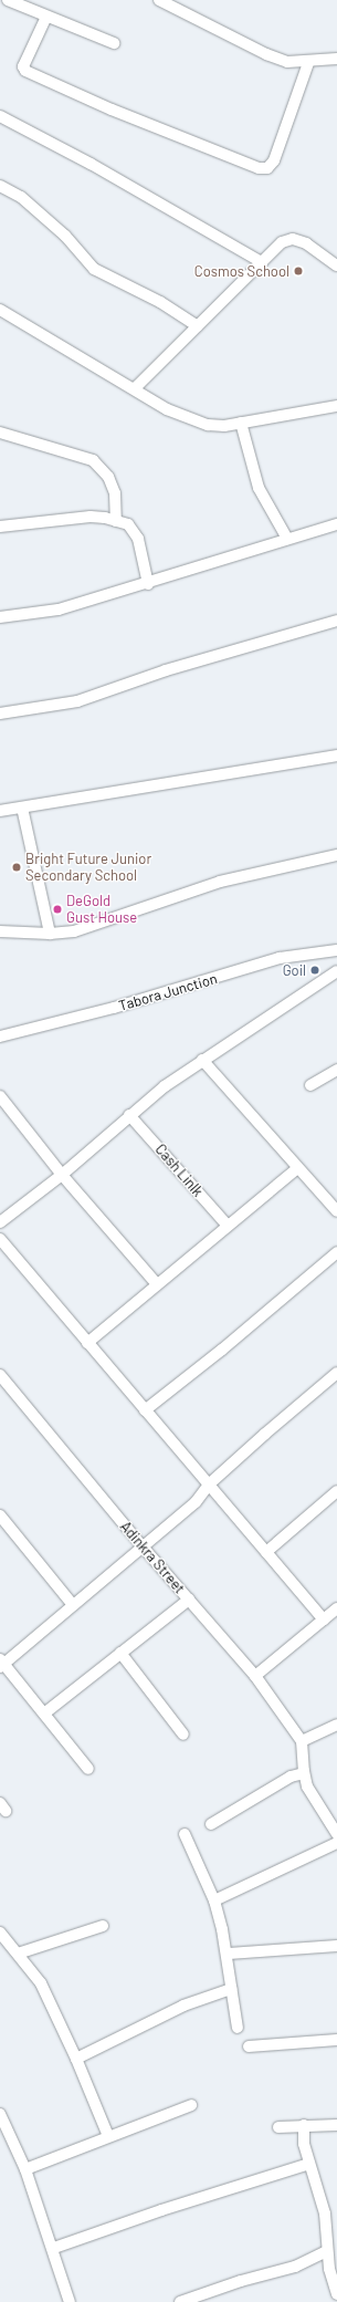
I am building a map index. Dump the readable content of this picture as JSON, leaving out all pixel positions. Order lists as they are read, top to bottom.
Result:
{
  "streets": {
    "street": ["Tabora Junction", "Cash Linlk", "Adinkra Street"]
  },
  "places": [
    "Cosmos School",
    "Bright Future Junior Secondary School",
    "DeGold Gust House",
    "Goil"
  ]
}
